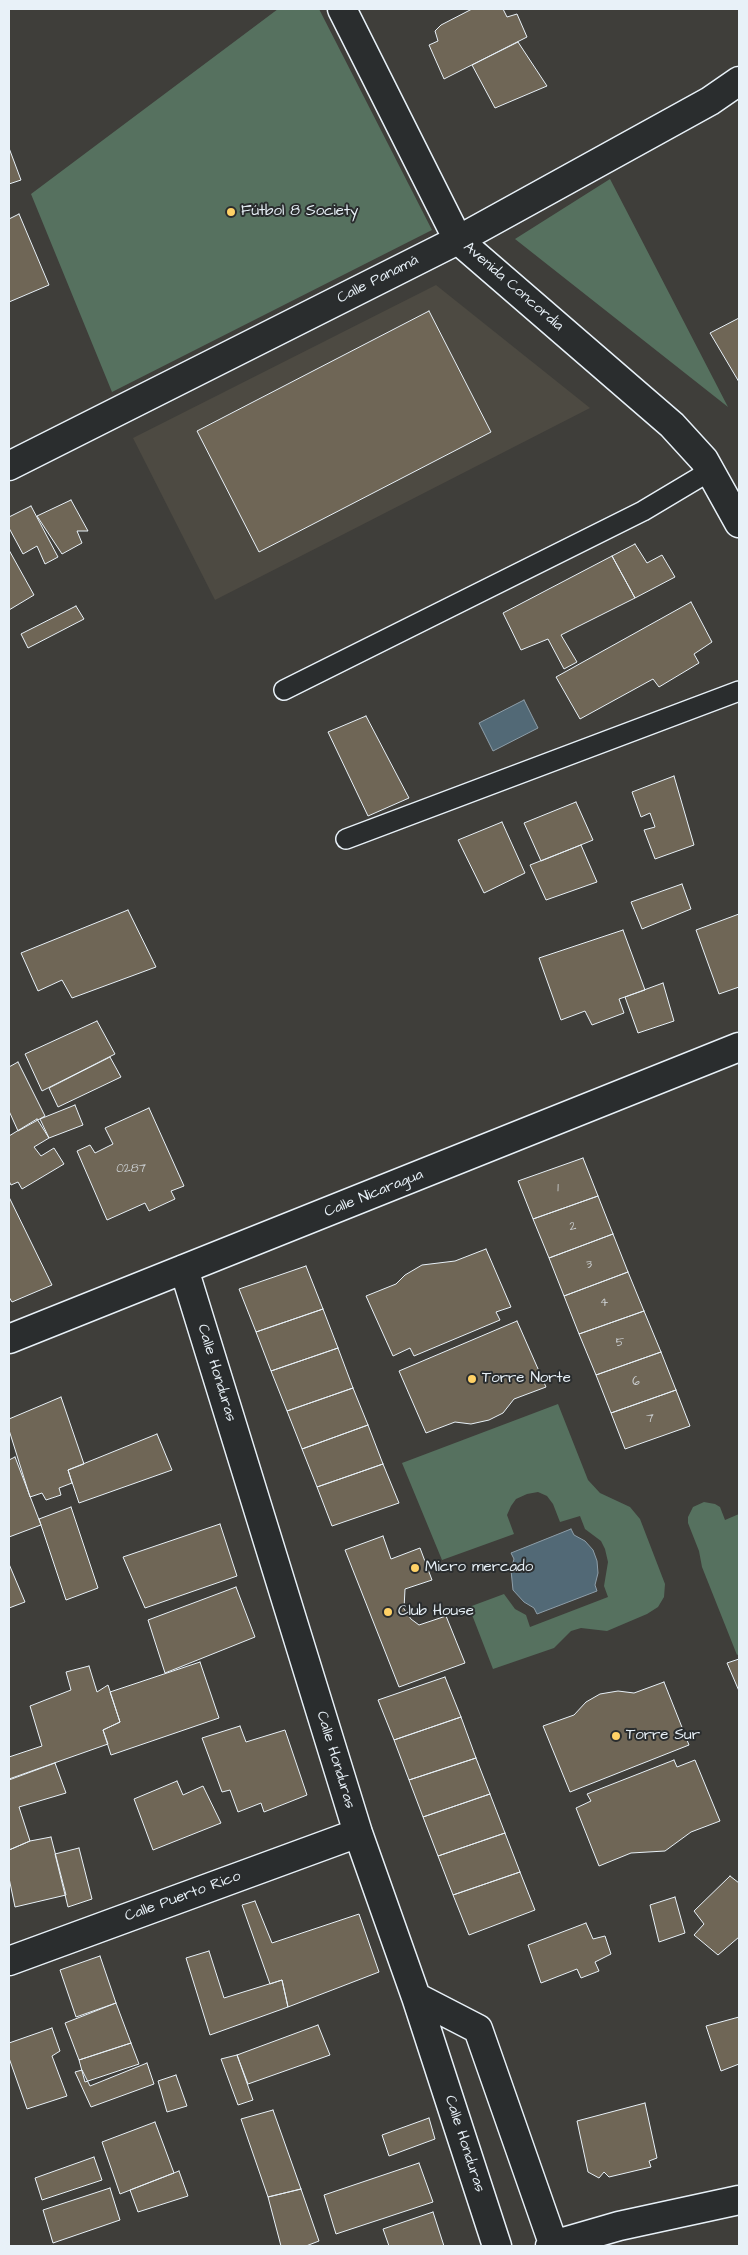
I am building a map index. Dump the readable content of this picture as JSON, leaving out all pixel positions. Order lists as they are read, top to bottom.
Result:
{
  "streets": {
    "street": [
      "Calle Panamá",
      "Avenida Concordia",
      "Calle Nicaragua",
      "Calle Honduras",
      "Calle Puerto Rico"
    ]
  },
  "crossings": [
    ["Calle Panamá", "Avenida Concordia"],
    ["Calle Nicaragua", "Calle Honduras"],
    ["Calle Honduras", "Calle Puerto Rico"]
  ],
  "places": [
    "Fútbol 8 Society",
    "Torre Norte",
    "Micro mercado",
    "Club House",
    "Torre Sur"
  ],
  "house_numbers": [
    "0287",
    "1",
    "2",
    "3",
    "4",
    "5",
    "6",
    "7"
  ]
}
